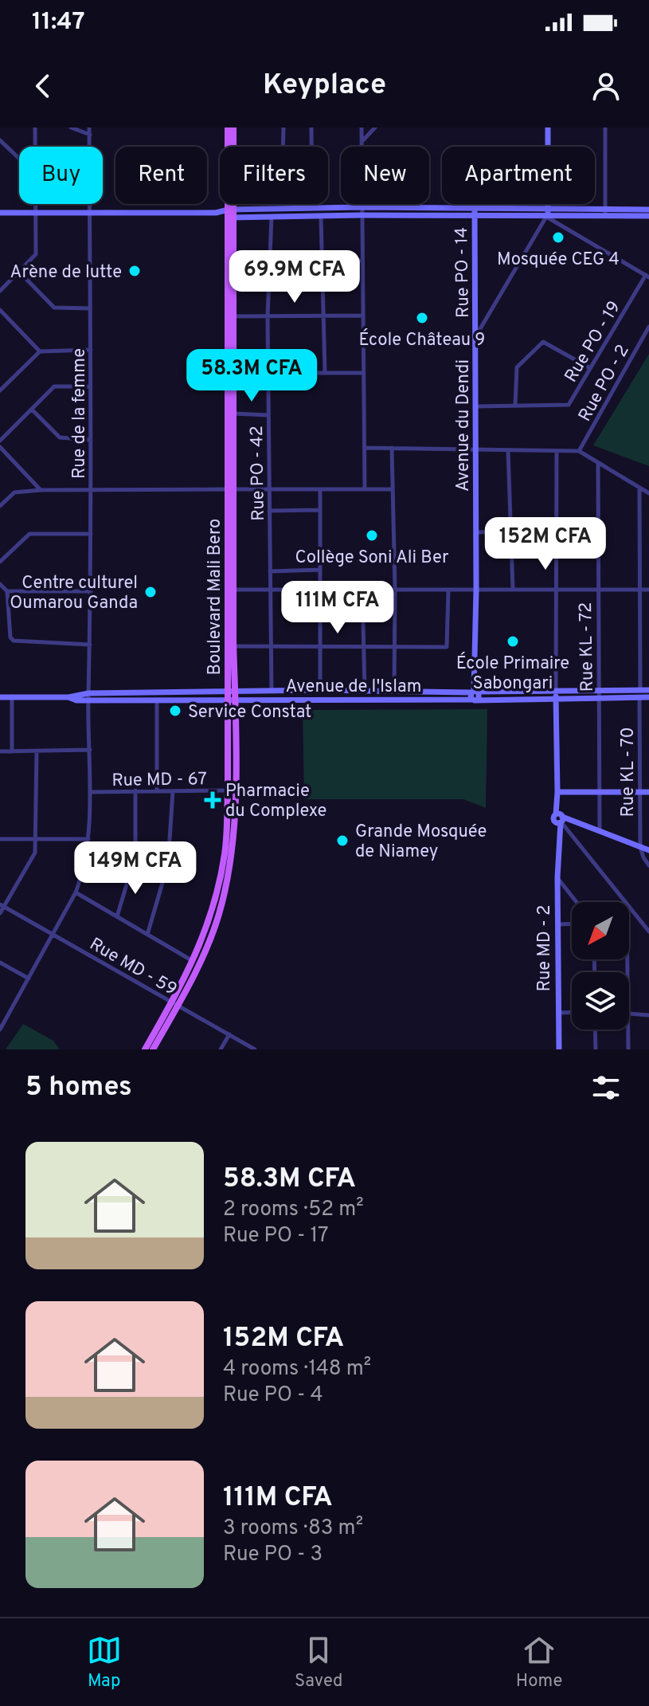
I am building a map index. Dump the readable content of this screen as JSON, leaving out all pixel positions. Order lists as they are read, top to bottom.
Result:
{
  "streets": {
    "main road": ["Boulevard Mali Bero"],
    "street": [
      "Rue PO - 14",
      "Rue PO - 19",
      "Rue PO - 2",
      "Rue de la femme",
      "Avenue du Dendi",
      "Rue PO - 42",
      "Rue KL - 72",
      "Avenue de l'Islam",
      "Rue KL - 70",
      "Rue MD - 67",
      "Rue MD - 2",
      "Rue MD - 59"
    ]
  },
  "crossings": [
    ["Rue PO - 14", "Avenue du Dendi"],
    ["Rue PO - 19", "Avenue du Dendi"],
    ["Rue de la femme", "Rue MD - 67"],
    ["Rue de la femme", "Rue MD - 59"],
    ["Avenue du Dendi", "Avenue de l'Islam"],
    ["Rue PO - 42", "Avenue de l'Islam"],
    ["Boulevard Mali Bero", "Avenue de l'Islam"],
    ["Boulevard Mali Bero", "Rue MD - 67"],
    ["Boulevard Mali Bero", "Rue MD - 59"],
    ["Rue KL - 72", "Avenue de l'Islam"],
    ["Avenue de l'Islam", "Rue KL - 70"],
    ["Avenue de l'Islam", "Rue MD - 2"]
  ],
  "places": {
    "other": [
      "Mosquée CEG 4",
      "Arène de lutte",
      "École Château 9",
      "Collège Soni Ali Ber",
      "Centre culturel Oumarou Ganda",
      "École Primaire Sabongari",
      "Service Constat",
      "Grande Mosquée de Niamey"
    ],
    "health": ["Pharmacie du Complexe"]
  },
  "north": "bottom left",
  "page": {
    "status": "11:47",
    "header": "Keyplace",
    "chip": [
      "Buy",
      "Rent",
      "Filters",
      "New",
      "Apartment"
    ],
    "price": [
      "69.9M CFA",
      "58.3M CFA",
      "152M CFA",
      "111M CFA",
      "149M CFA"
    ],
    "heading": "5 homes",
    "list": [
      {
        "name": "58.3M CFA",
        "note": "2 rooms · 52 m² · Rue PO - 17"
      },
      {
        "name": "152M CFA",
        "note": "4 rooms · 148 m² · Rue PO - 4"
      },
      {
        "name": "111M CFA",
        "note": "3 rooms · 83 m² · Rue PO - 3"
      }
    ],
    "tabs": ["Map", "Saved", "Home"]
  }
}
